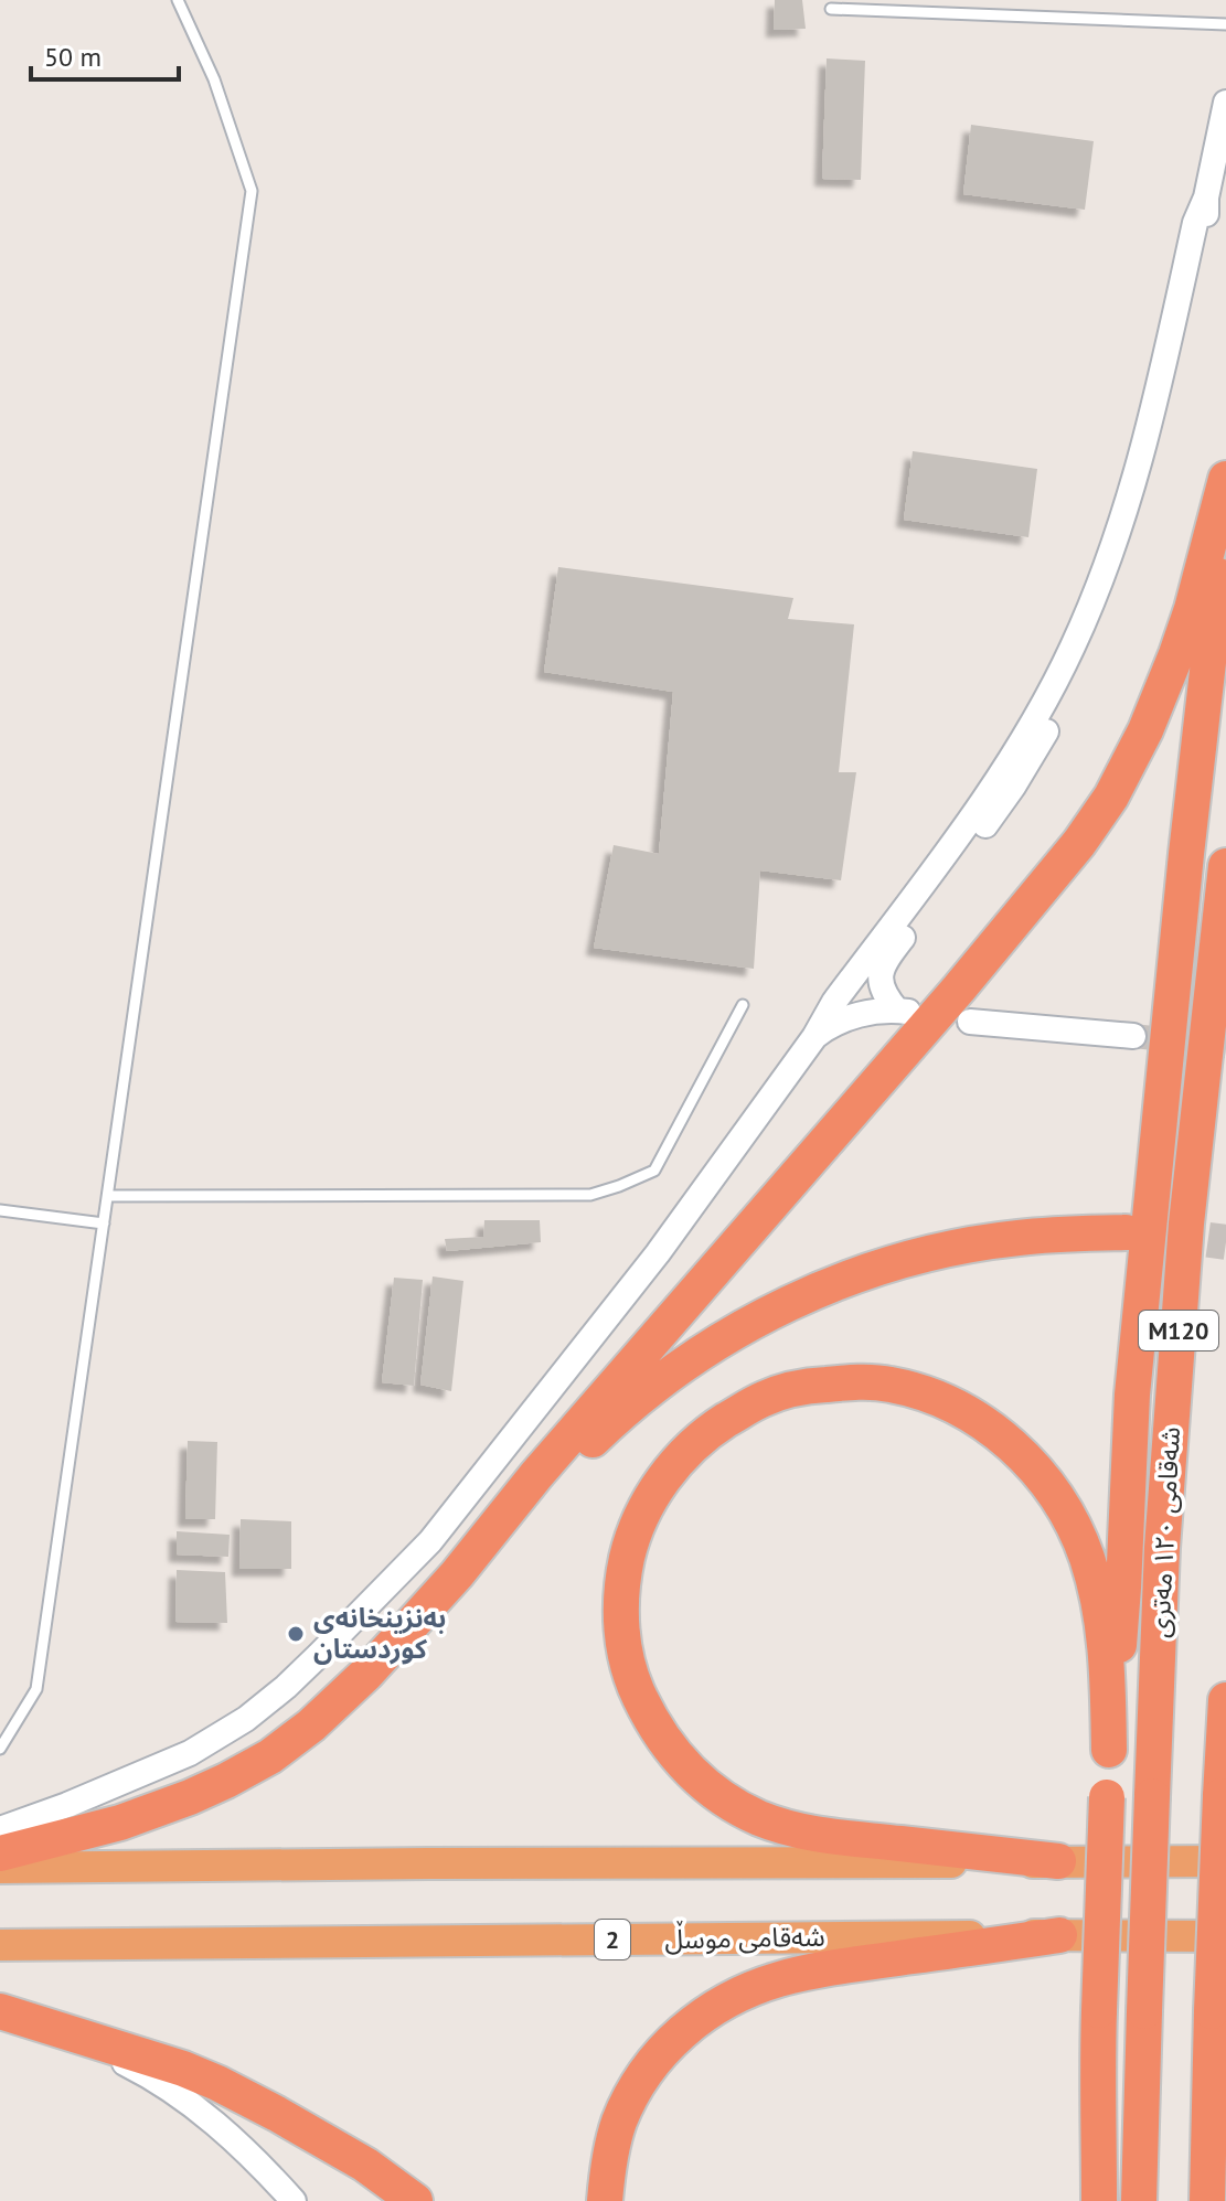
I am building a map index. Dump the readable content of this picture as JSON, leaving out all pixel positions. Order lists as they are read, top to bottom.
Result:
{
  "streets": {
    "highway": [
      "M120",
      "شەقامی ١٢٠ مەتری",
      "شەقامی موسڵ",
      "2"
    ]
  },
  "places": ["بەنزینخانەی کوردستان"],
  "scale_bar": "50 m"
}
